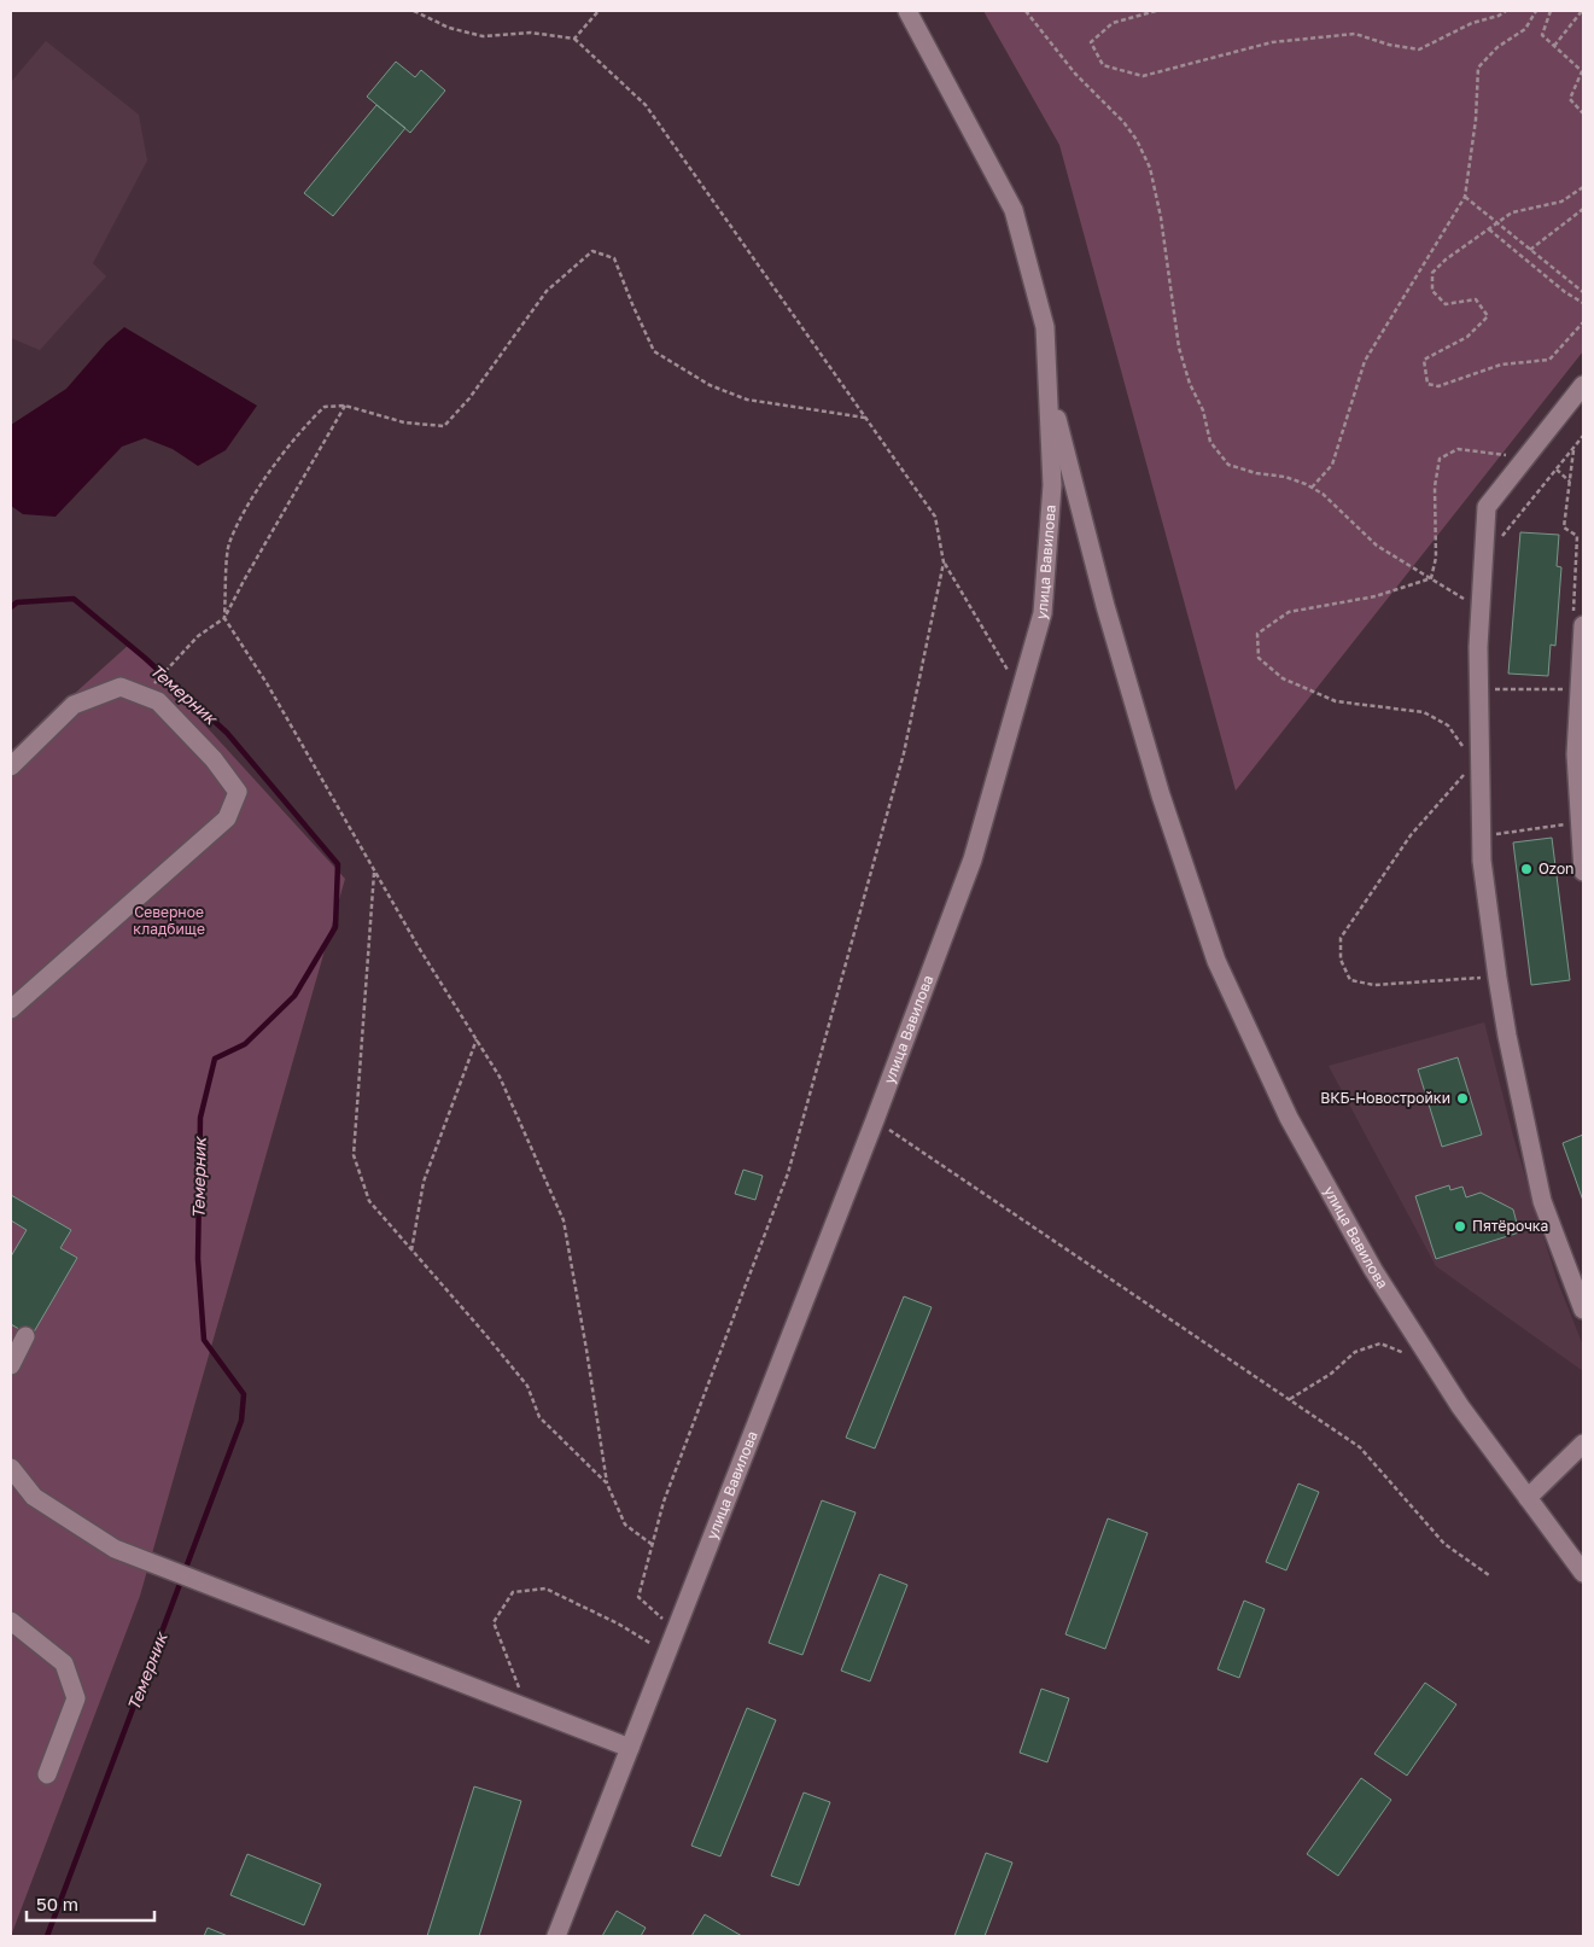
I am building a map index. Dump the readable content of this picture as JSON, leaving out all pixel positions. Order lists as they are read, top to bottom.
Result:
{
  "streets": {
    "street": ["улица Вавилова"]
  },
  "water": ["Темерник"],
  "parks": ["Северное кладбище"],
  "places": ["Ozon", "ВКБ-Новостройки", "Пятёрочка"],
  "scale_bar": "50 m"
}
